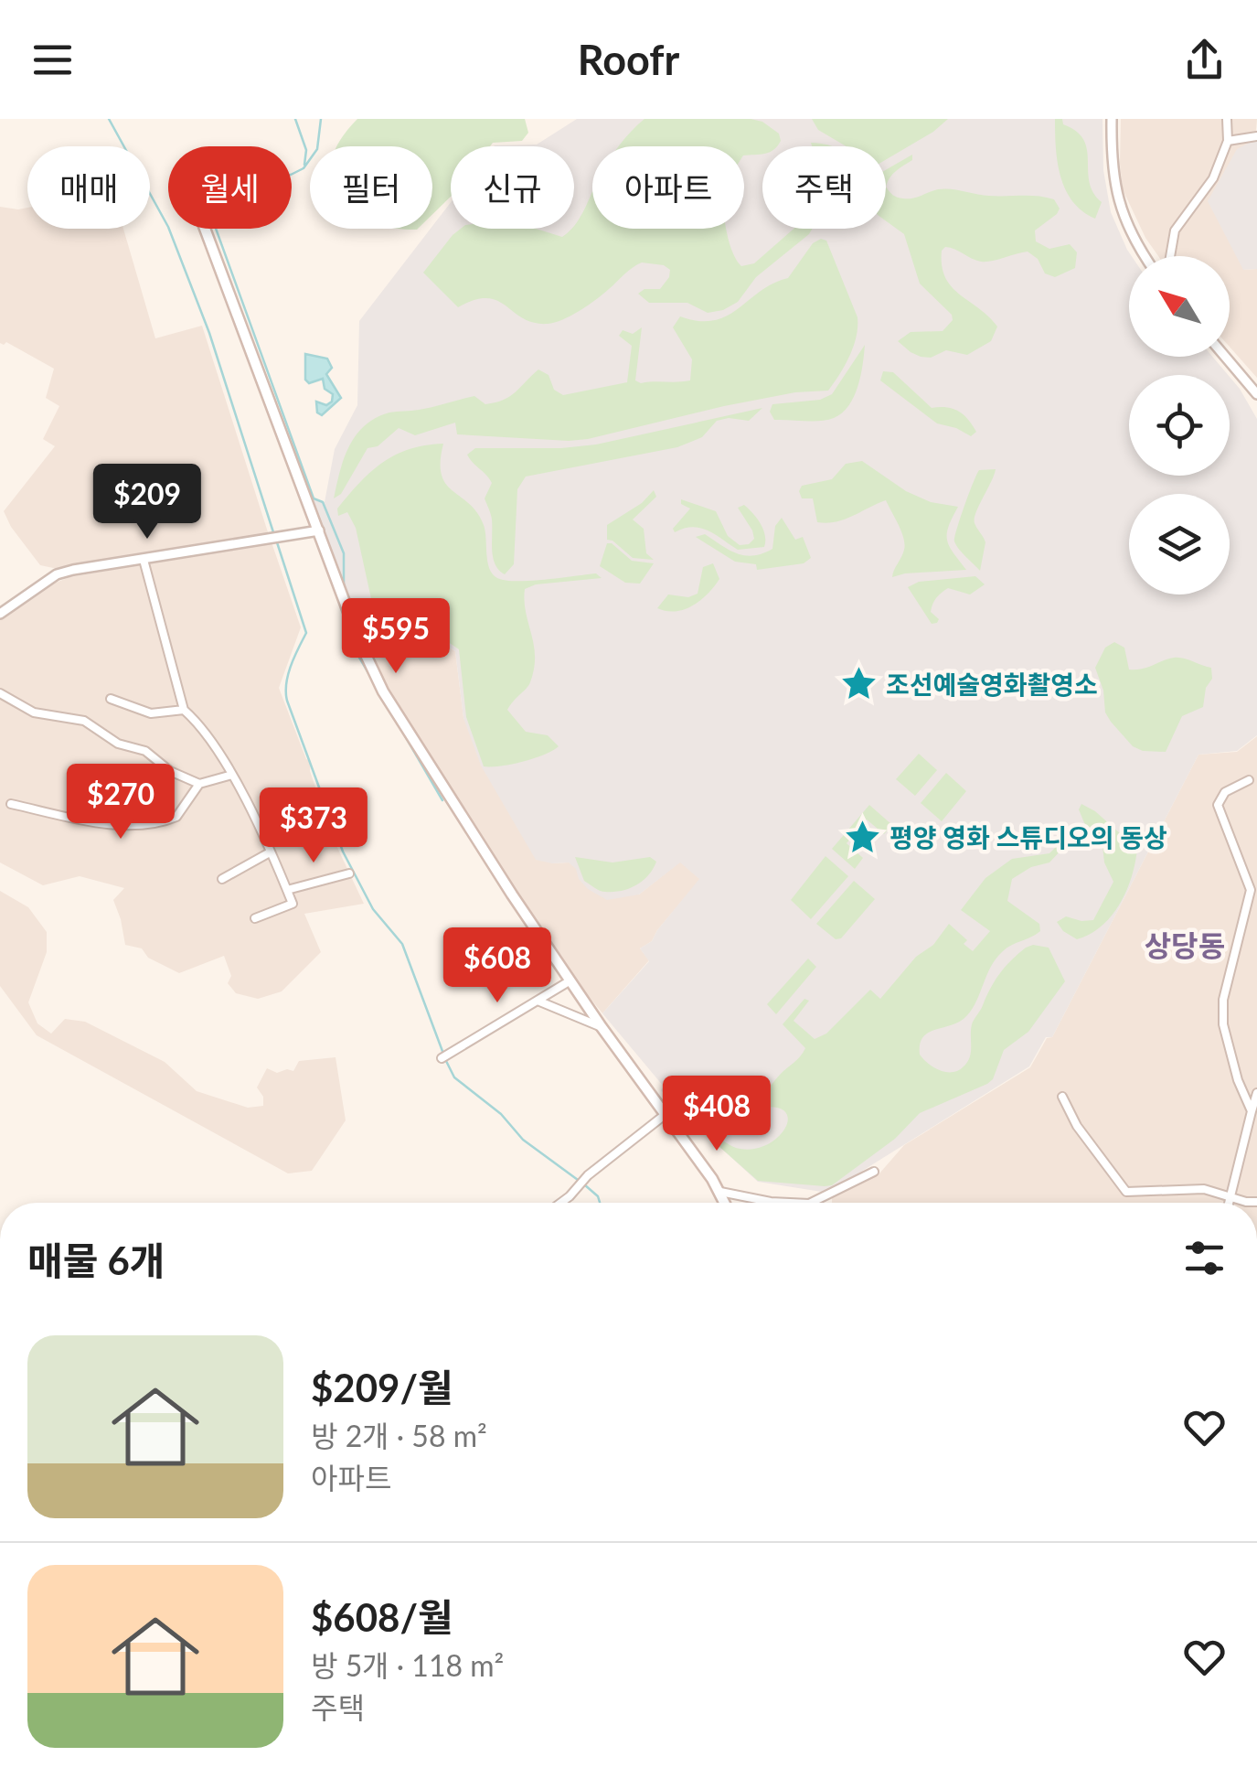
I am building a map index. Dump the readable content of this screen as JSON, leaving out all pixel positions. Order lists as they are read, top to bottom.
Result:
{
  "districts": ["상당동"],
  "places": {
    "place": ["조선예술영화촬영소", "평양 영화 스튜디오의 동상"]
  },
  "north": "top left",
  "page": {
    "header": "Roofr",
    "chip": [
      "매매",
      "월세",
      "필터",
      "신규",
      "아파트",
      "주택"
    ],
    "price": [
      "$209",
      "$595",
      "$270",
      "$373",
      "$608",
      "$408"
    ],
    "heading": "매물 6개",
    "list": [
      {
        "name": "$209/월",
        "note": "방 2개 · 58 m² · 아파트"
      },
      {
        "name": "$608/월",
        "note": "방 5개 · 118 m² · 주택"
      }
    ]
  }
}
